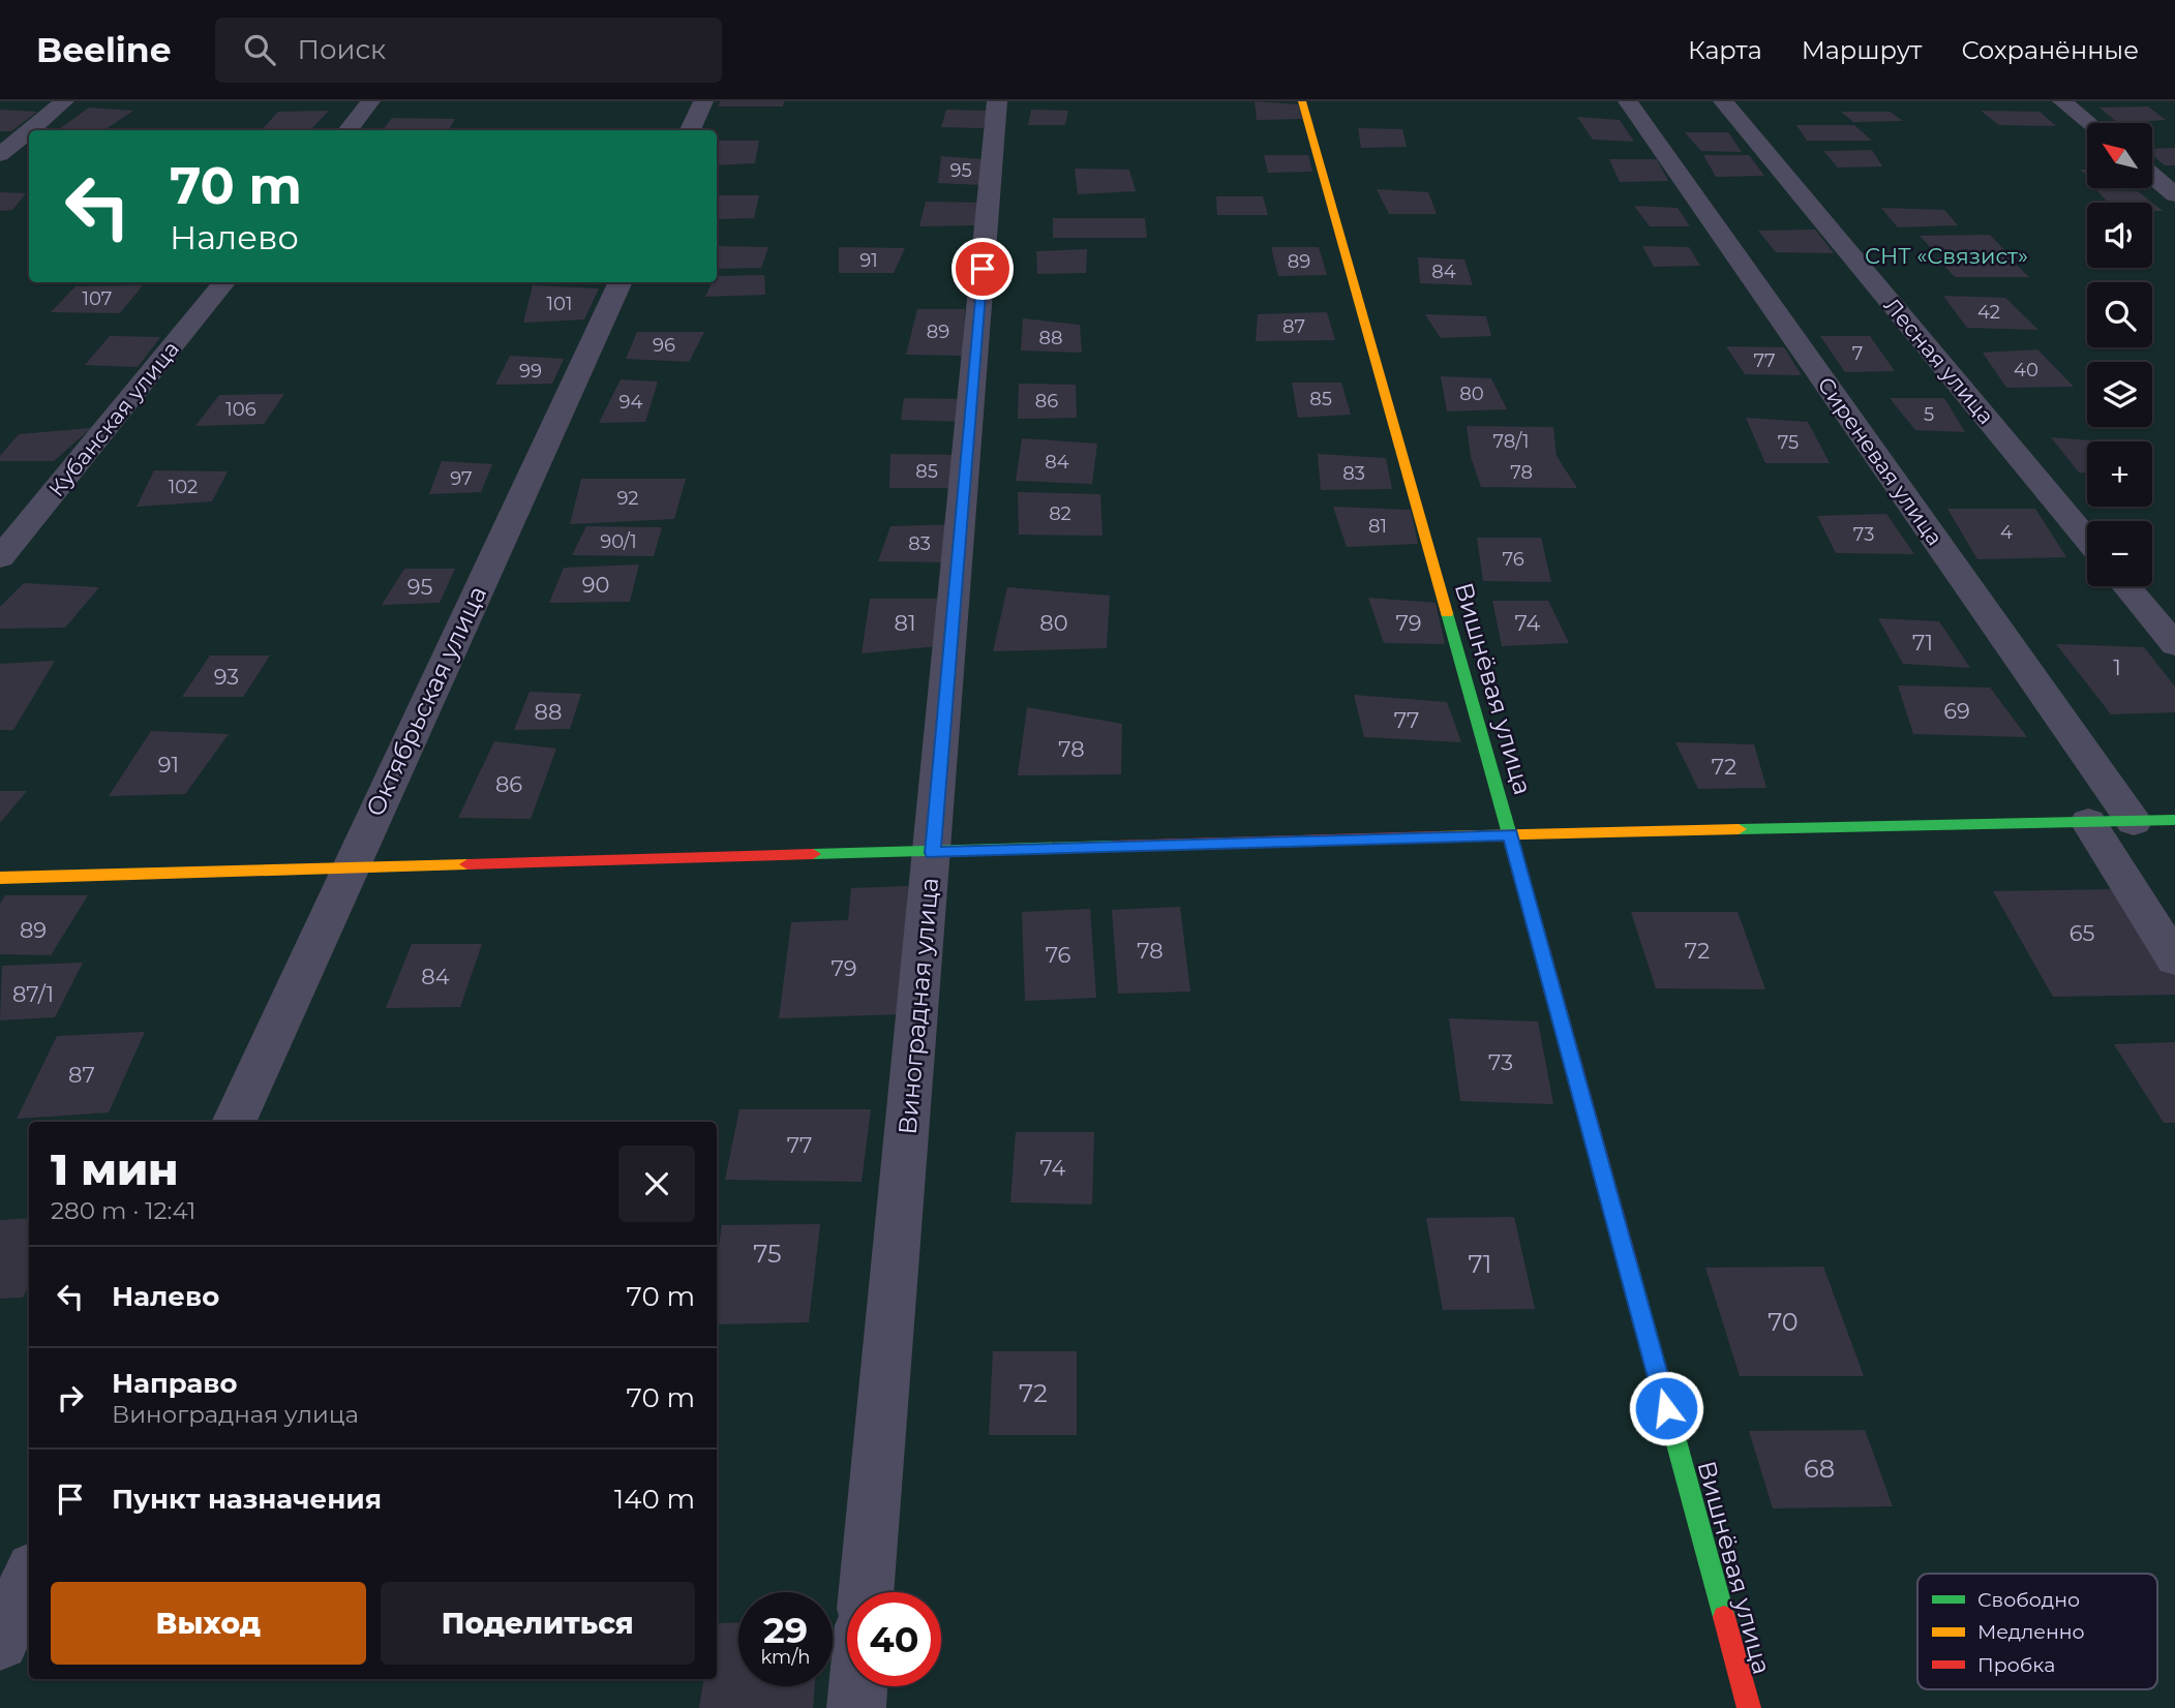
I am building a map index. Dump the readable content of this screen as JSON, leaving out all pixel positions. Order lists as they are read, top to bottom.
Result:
{
  "streets": {
    "street": [
      "Лесная улица",
      "Кубанская улица",
      "Сиреневая улица",
      "Вишнёвая улица",
      "Октябрьская улица",
      "Виноградная улица"
    ]
  },
  "parks": ["СНТ «Связист»"],
  "house_numbers": [
    "95",
    "91",
    "89",
    "84",
    "107",
    "101",
    "42",
    "87",
    "89",
    "88",
    "96",
    "7",
    "77",
    "40",
    "99",
    "80",
    "85",
    "86",
    "94",
    "106",
    "5",
    "78/1",
    "75",
    "84",
    "85",
    "78",
    "83",
    "97",
    "102",
    "92",
    "82",
    "81",
    "4",
    "73",
    "90/1",
    "83",
    "76",
    "90",
    "95",
    "81",
    "80",
    "79",
    "74",
    "71",
    "1",
    "93",
    "69",
    "88",
    "77",
    "78",
    "91",
    "72",
    "86",
    "89",
    "65",
    "78",
    "72",
    "76",
    "79",
    "84",
    "87/1",
    "73",
    "87",
    "77",
    "74",
    "75",
    "71",
    "70",
    "72",
    "68"
  ],
  "legend": ["Свободно", "Медленно", "Пробка"],
  "north": "top left",
  "page": {
    "header": "Beeline",
    "search": "Поиск",
    "nav": ["Карта", "Маршрут", "Сохранённые"],
    "map_buttons": ["+", "−"],
    "turn": ["70 m", "Налево"],
    "heading": ["1 мин", "280 m · 12:41"],
    "list": [
      {
        "name": "Налево",
        "value": "70 m"
      },
      {
        "name": "Направо",
        "note": "Виноградная улица",
        "value": "70 m"
      },
      {
        "name": "Пункт назначения",
        "value": "140 m"
      }
    ],
    "buttons": ["Выход", "Поделиться"],
    "speed": "29 km/h",
    "limit": "40"
  }
}
